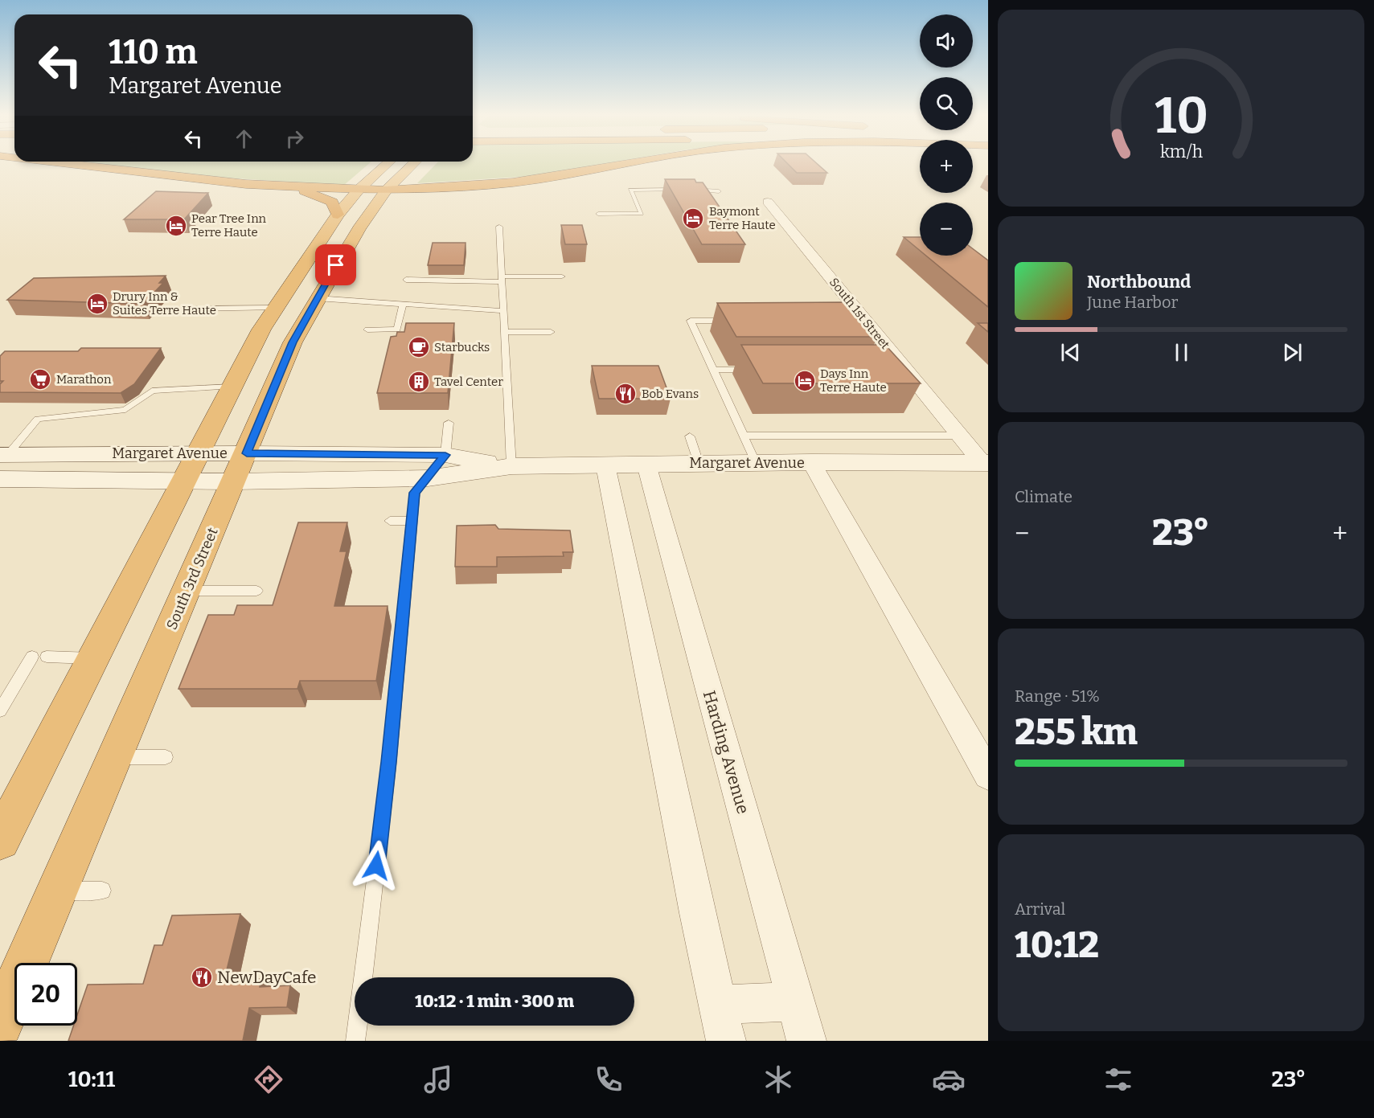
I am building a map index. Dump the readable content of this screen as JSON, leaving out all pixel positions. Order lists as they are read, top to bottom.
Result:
{
  "streets": {
    "highway": ["South 3rd Street"],
    "street": ["South 1st Street", "Margaret Avenue", "Harding Avenue"]
  },
  "crossings": [
    ["South 1st Street", "Margaret Avenue"],
    ["Margaret Avenue", "South 3rd Street"],
    ["Margaret Avenue", "Harding Avenue"]
  ],
  "places": {
    "hotel": [
      "Baymont Terre Haute",
      "Pear Tree Inn Terre Haute",
      "Drury Inn & Suites Terre Haute",
      "Days Inn Terre Haute"
    ],
    "cafe": ["Starbucks"],
    "supermarket": ["Marathon"],
    "building": ["Tavel Center"],
    "restaurant": ["Bob Evans", "NewDayCafe"]
  },
  "page": {
    "map_buttons": ["+", "−"],
    "turn": ["110 m", "Margaret Avenue"],
    "song": ["Northbound", "June Harbor"],
    "tile": [
      "Climate",
      ["Range · 51%", "255 km"],
      ["Arrival", "10:12"]
    ],
    "heat": ["−", "23°", "+"],
    "limit": "20",
    "trip": "10:12 · 1 min · 300 m",
    "tabs": ["10:11", "23°"],
    "gauge": ["10", "km/h"]
  }
}
